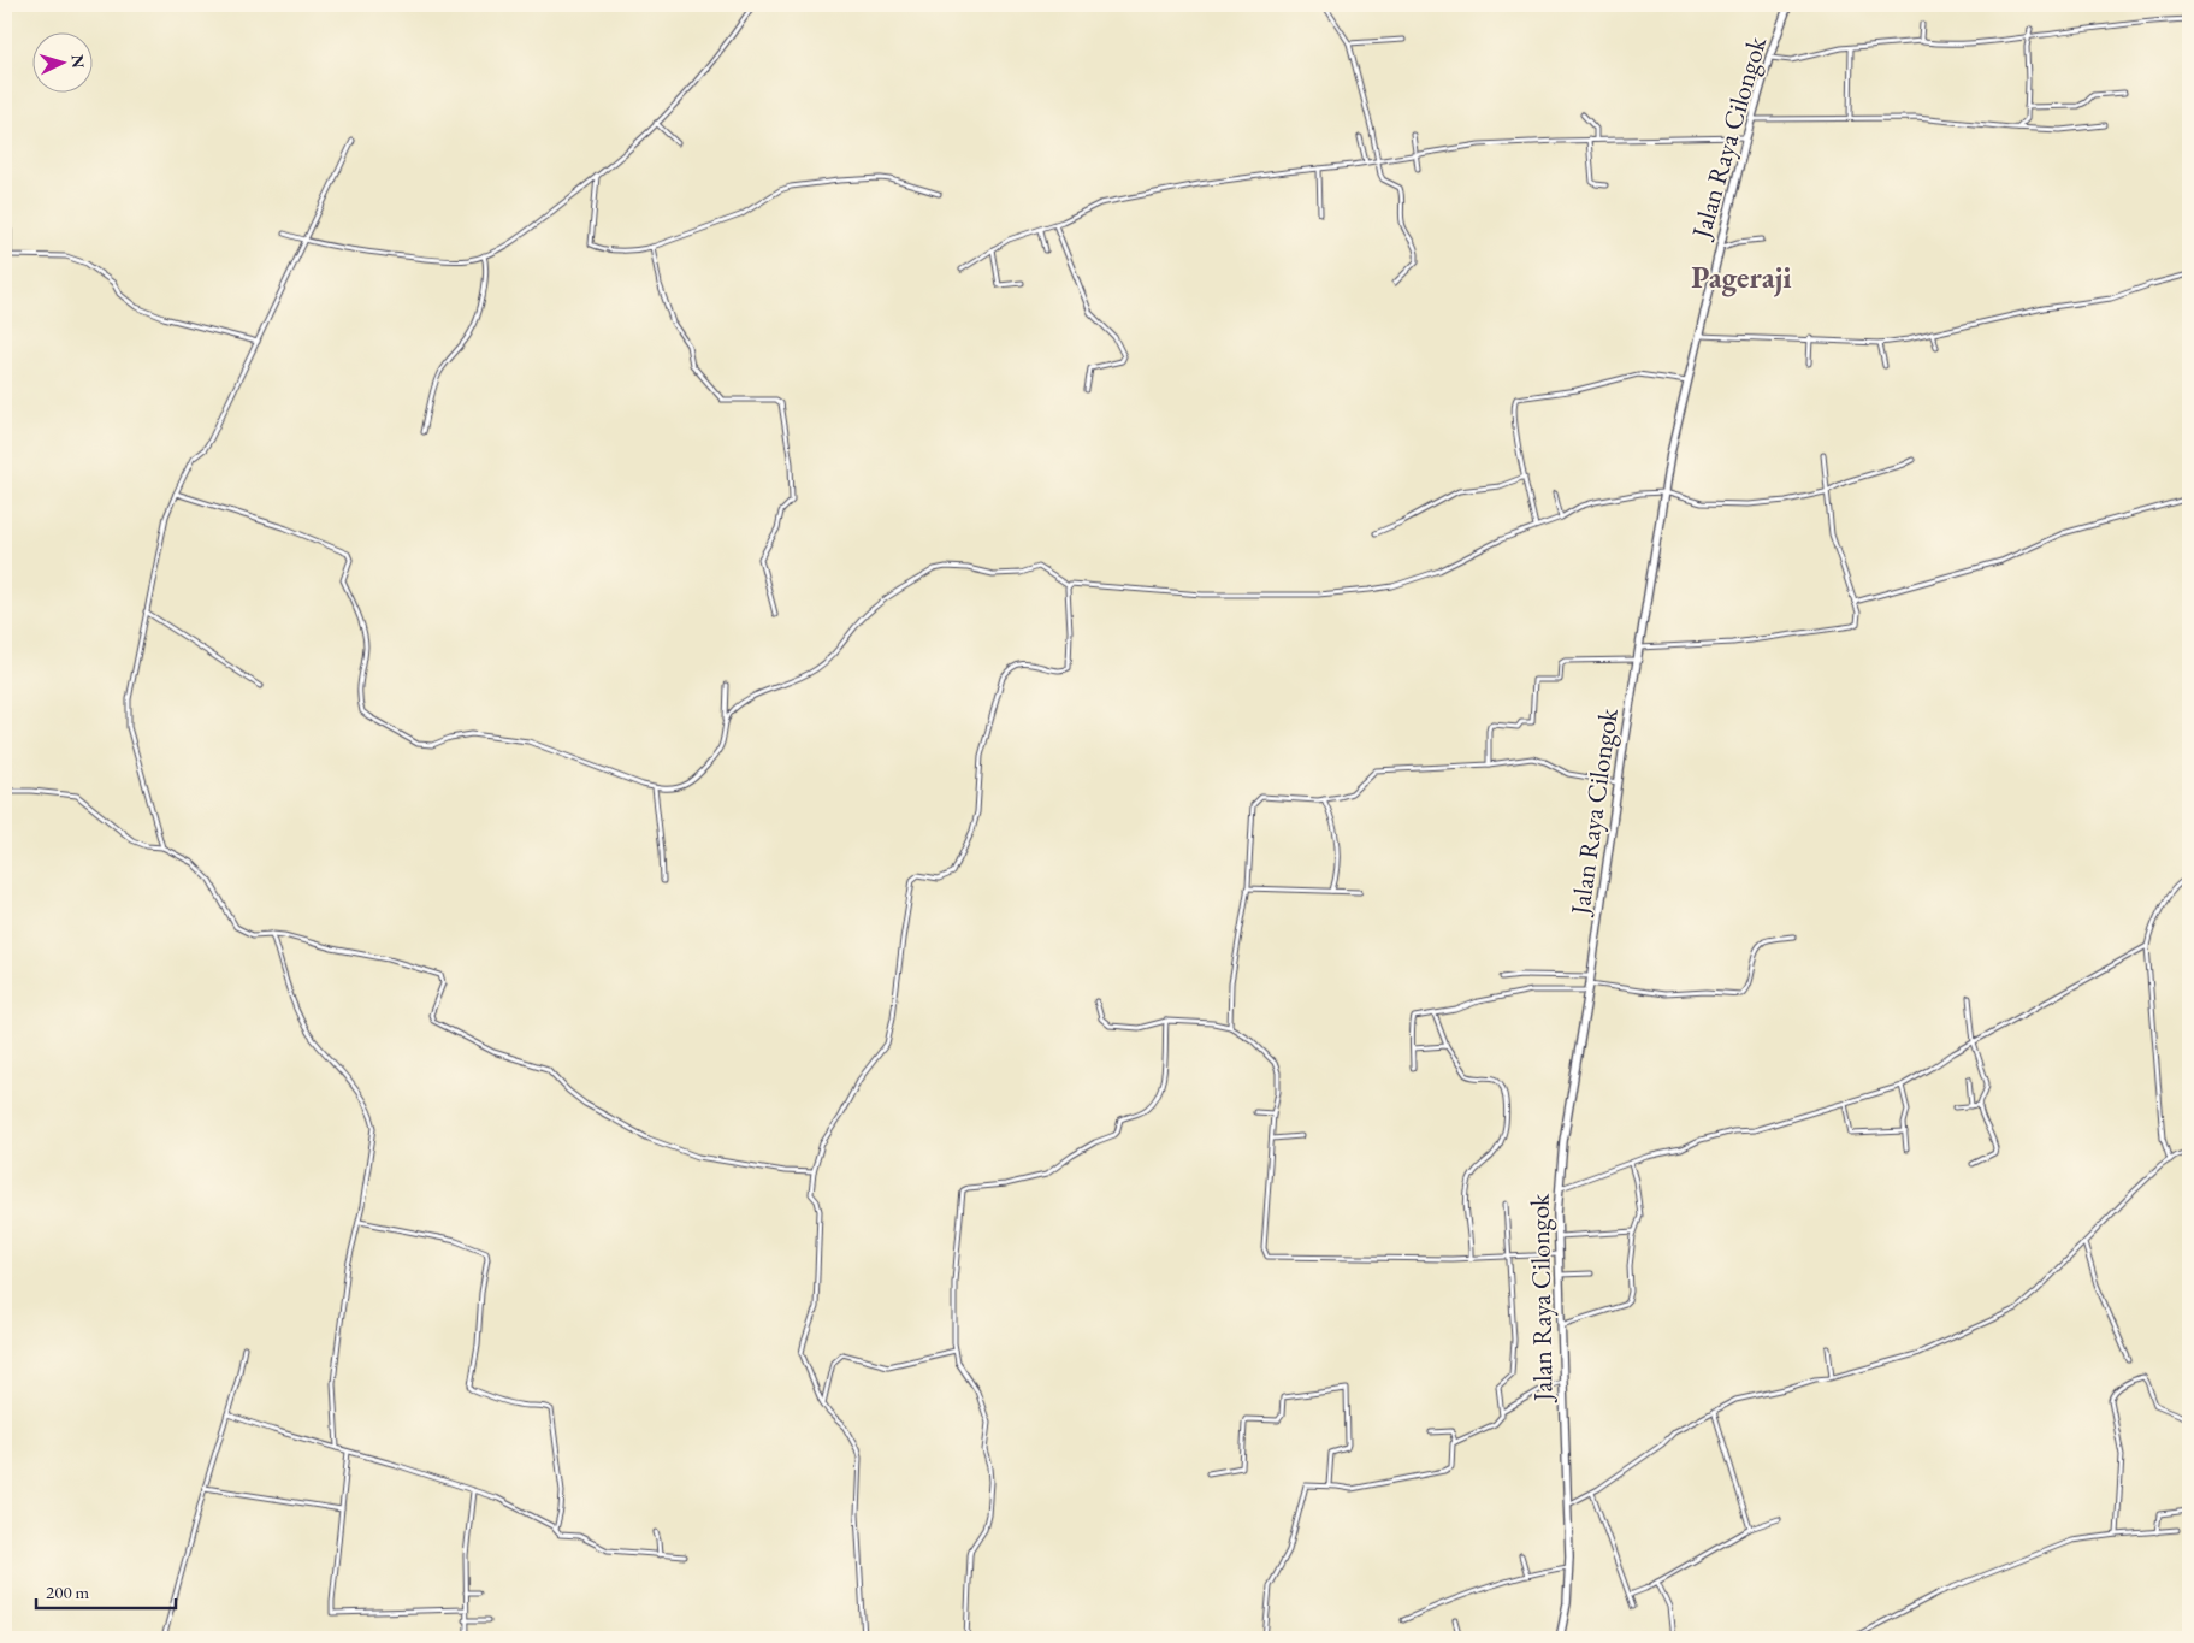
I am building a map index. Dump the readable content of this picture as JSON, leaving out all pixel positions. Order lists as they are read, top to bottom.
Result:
{
  "streets": {
    "highway": ["Jalan Raya Cilongok"]
  },
  "districts": ["Pageraji"],
  "scale_bar": "200 m",
  "north": "right"
}
